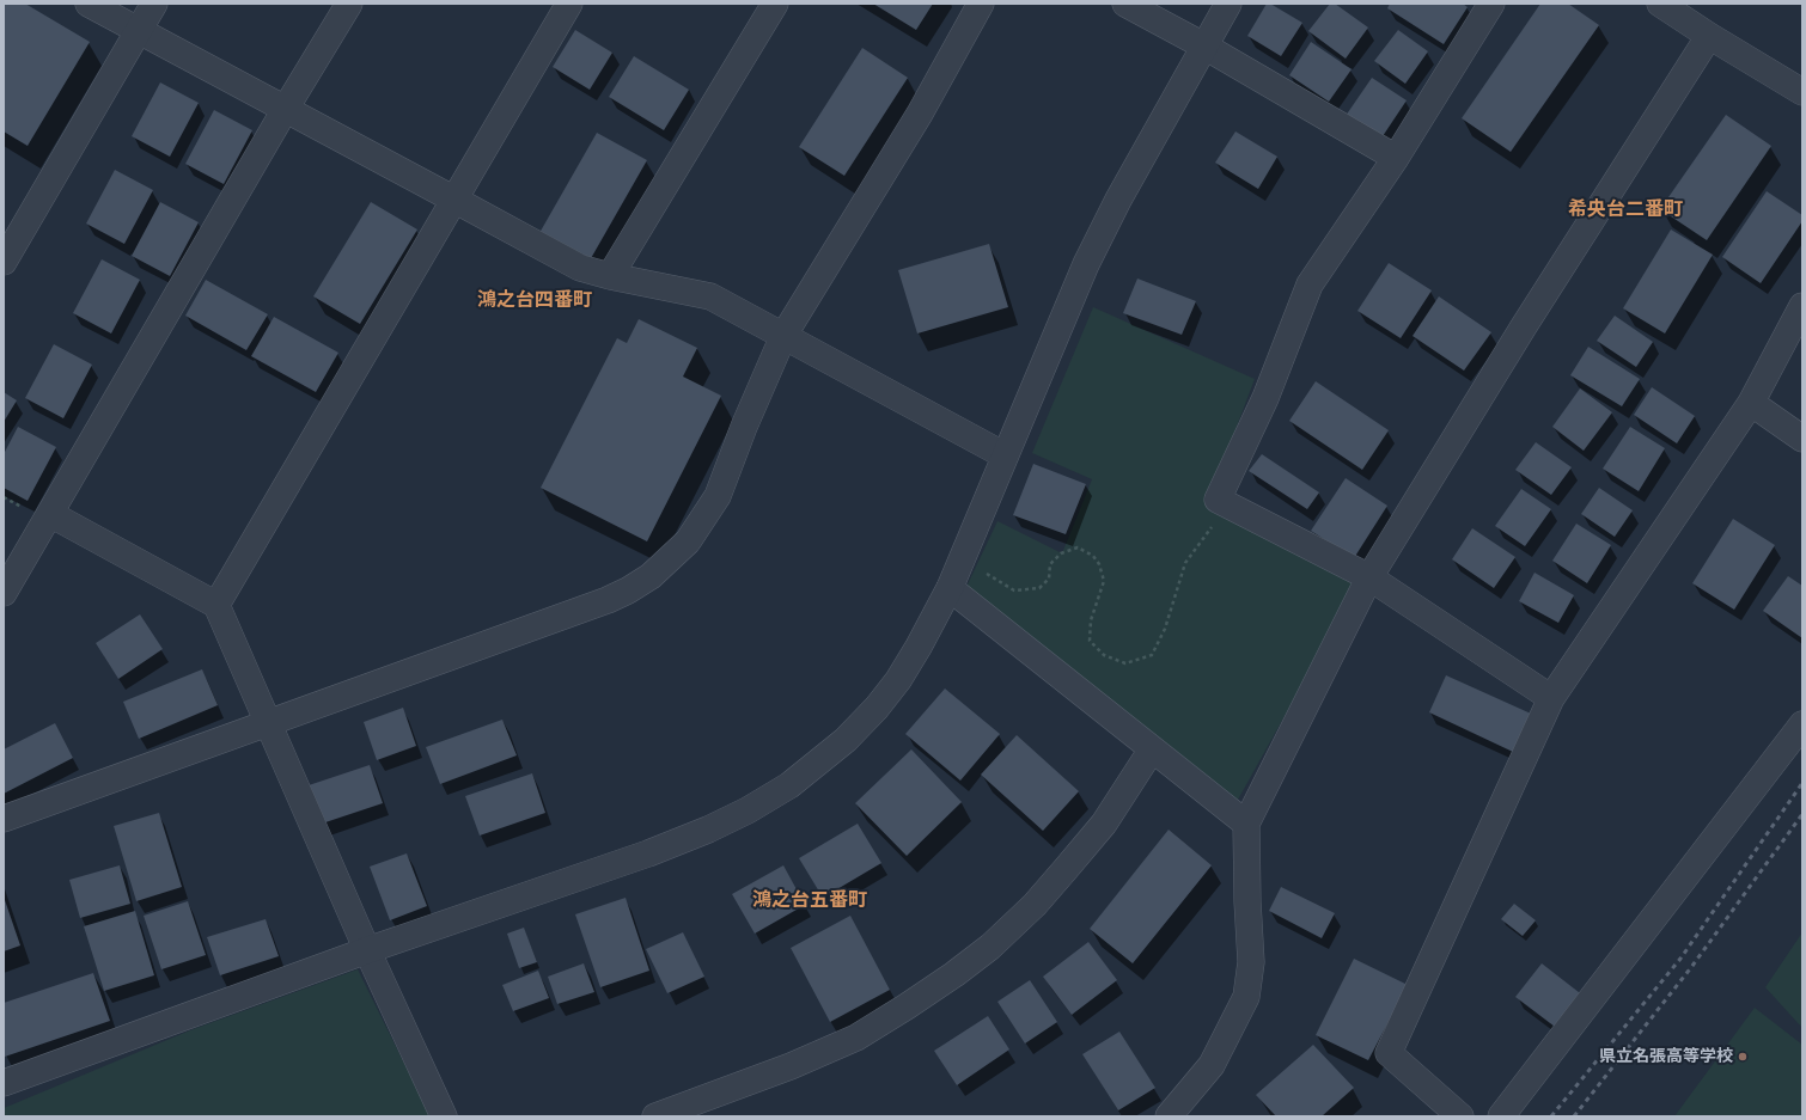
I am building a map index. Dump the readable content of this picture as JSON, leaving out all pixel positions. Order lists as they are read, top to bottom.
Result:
{
  "districts": ["希央台二番町", "鴻之台四番町", "鴻之台五番町"],
  "places": ["県立名張高等学校"]
}
